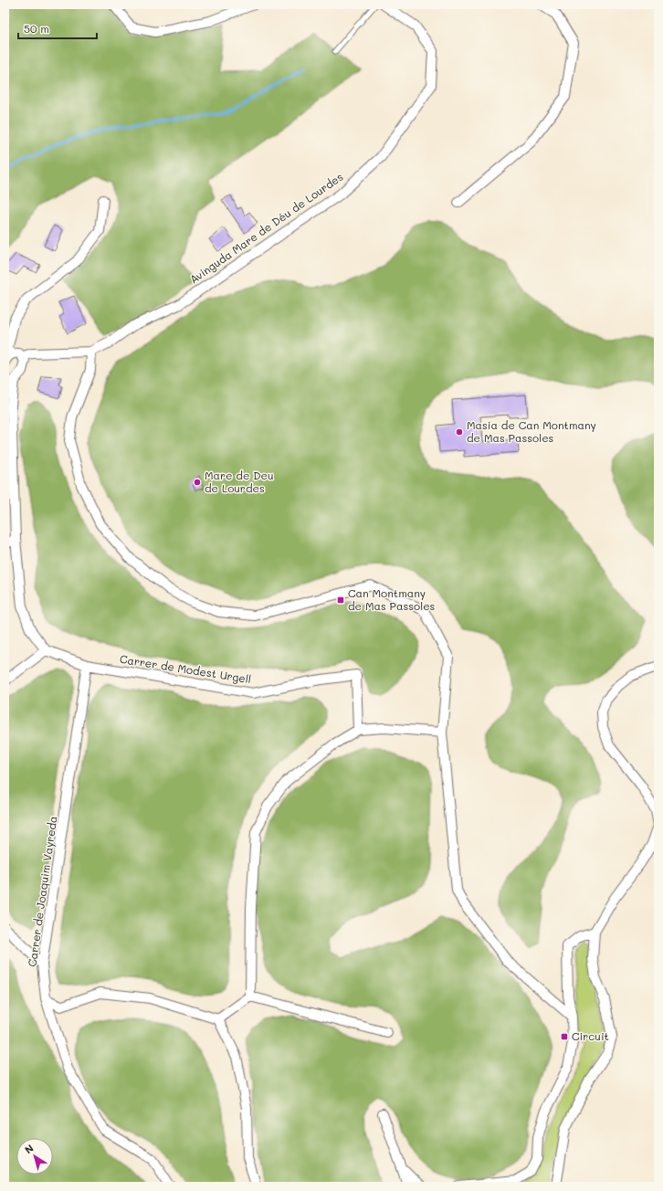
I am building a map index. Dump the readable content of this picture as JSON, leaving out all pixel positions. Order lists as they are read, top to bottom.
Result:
{
  "streets": {
    "street": ["Avinguda Mare de Déu de Lourdes", "Carrer de Modest Urgell", "Carrer de Joaquim Vayreda"]
  },
  "crossings": [
    ["Carrer de Modest Urgell", "Carrer de Joaquim Vayreda"]
  ],
  "places": {
    "other": ["Masia de Can Montmany de Mas Passoles", "Mare de Deu de Lourdes"],
    "transit": ["Can Montmany de Mas Passoles", "Circuit"]
  },
  "scale_bar": "50 m",
  "north": "top left"
}
